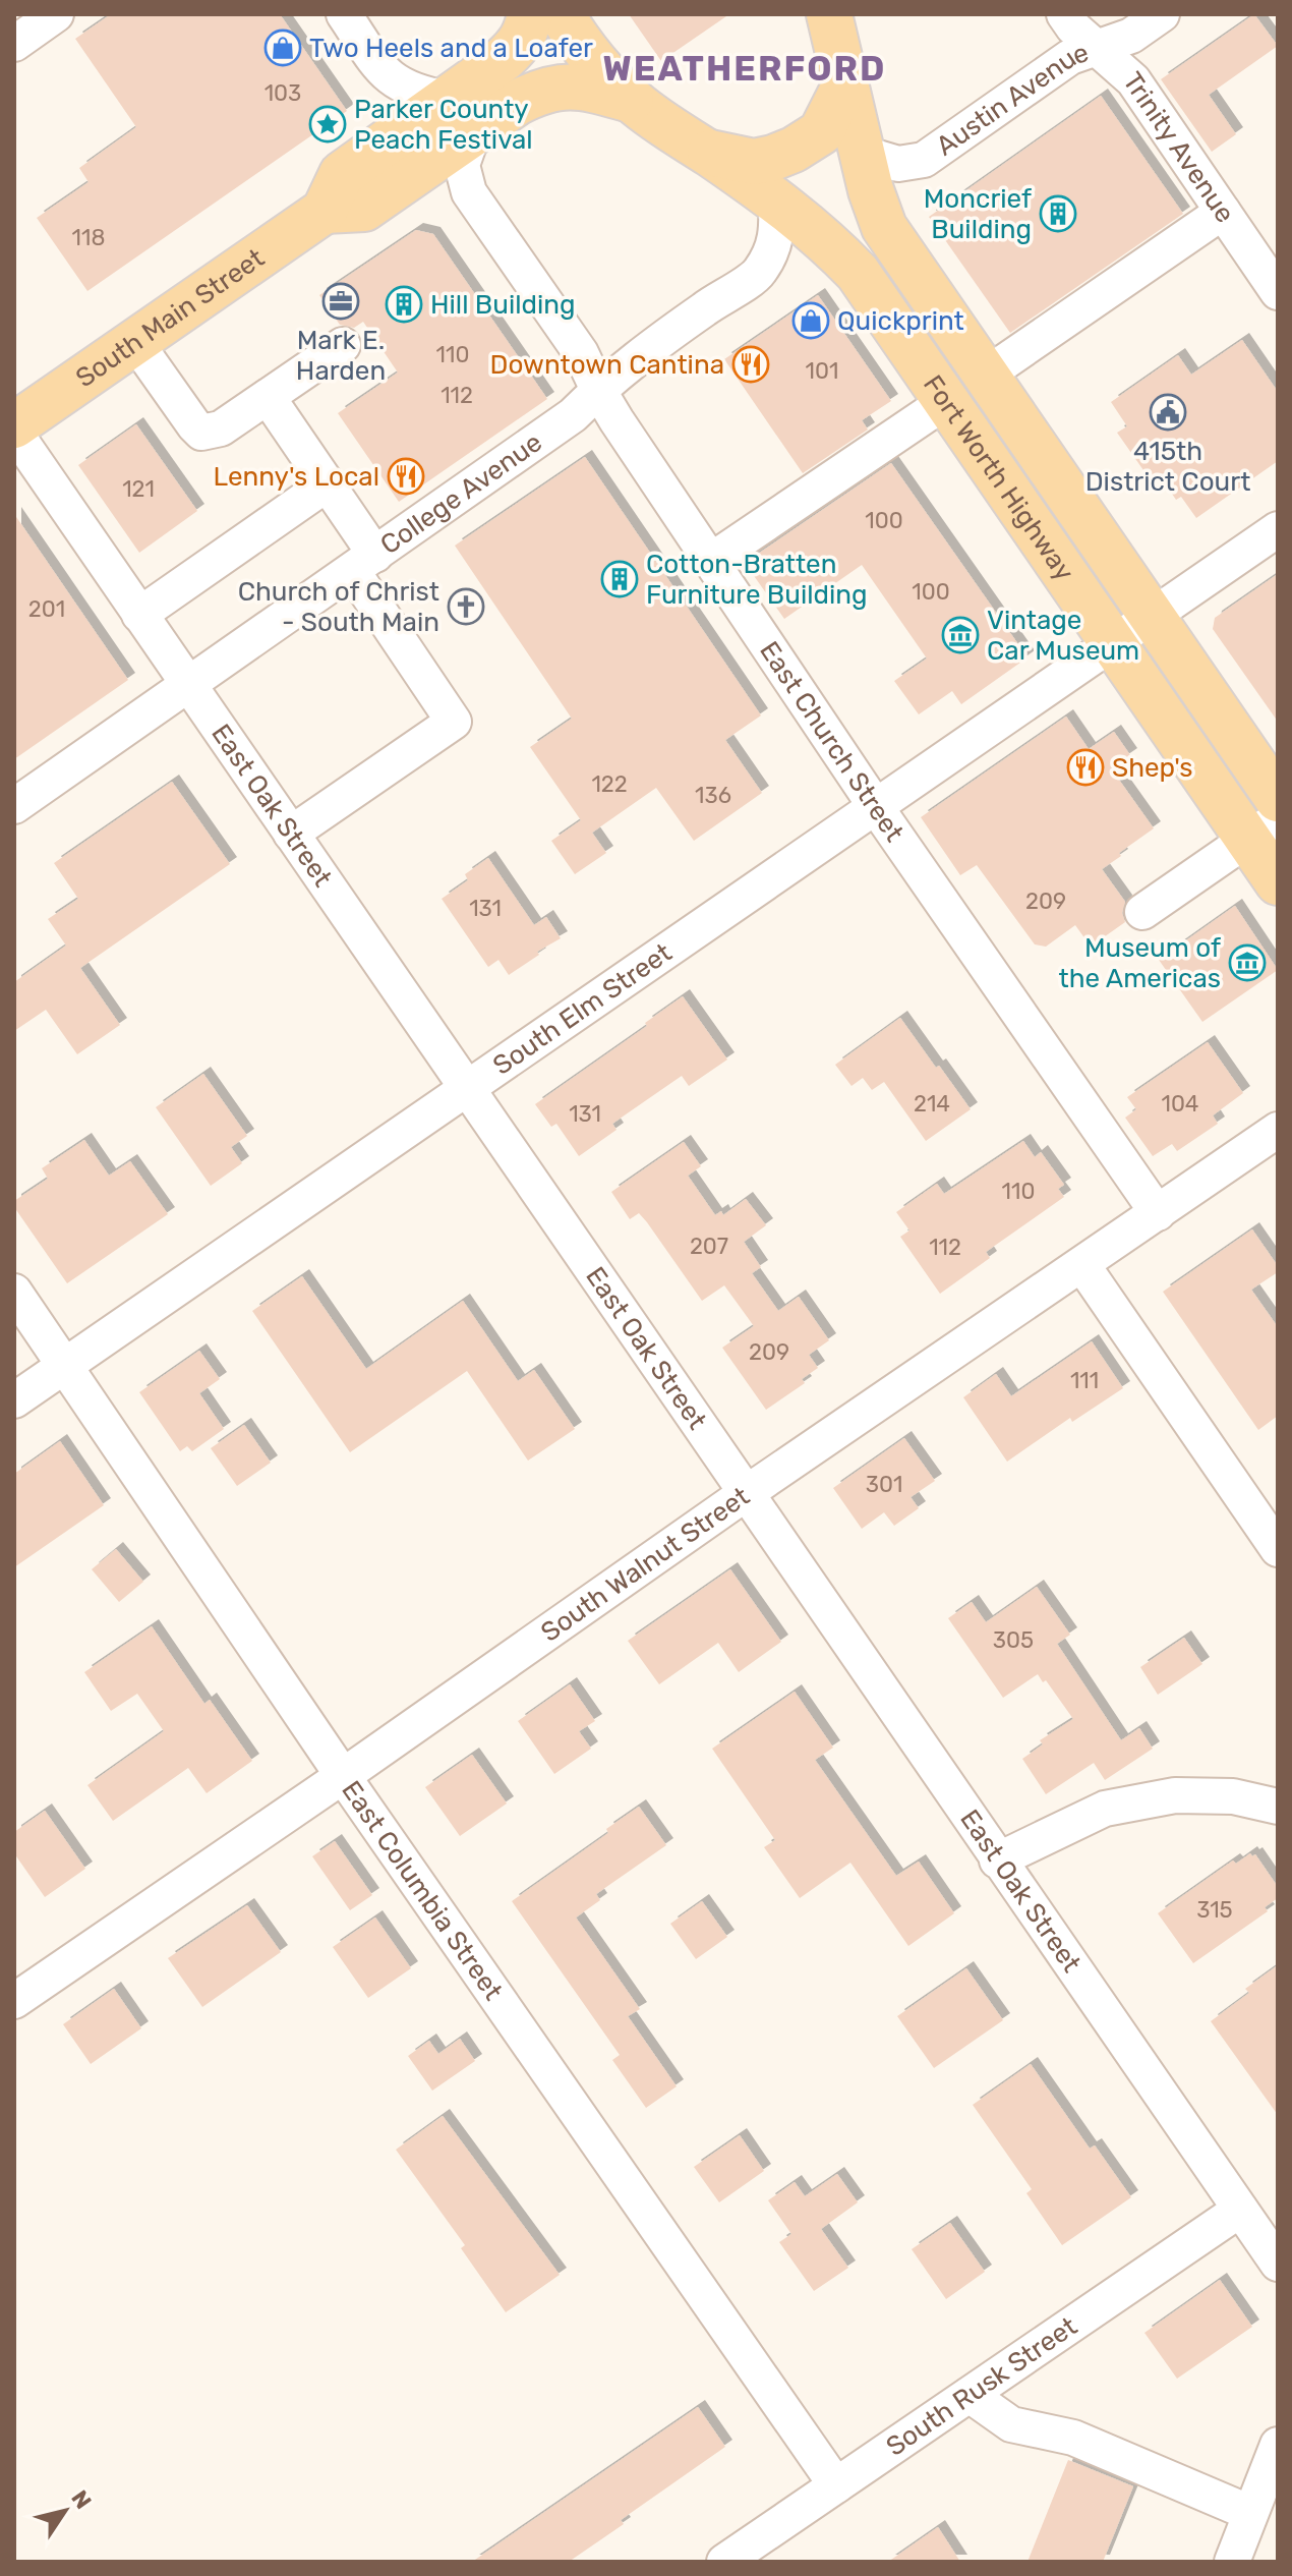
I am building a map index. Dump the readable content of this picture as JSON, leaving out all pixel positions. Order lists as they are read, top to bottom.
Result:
{
  "streets": {
    "main road": ["South Main Street", "Fort Worth Highway"],
    "street": [
      "Austin Avenue",
      "Trinity Avenue",
      "College Avenue",
      "East Church Street",
      "East Oak Street",
      "South Elm Street",
      "South Walnut Street",
      "East Columbia Street",
      "South Rusk Street"
    ]
  },
  "crossings": [
    ["Austin Avenue", "Trinity Avenue"],
    ["Austin Avenue", "Fort Worth Highway"],
    ["South Main Street", "Fort Worth Highway"],
    ["South Main Street", "East Church Street"],
    ["South Main Street", "East Oak Street"],
    ["Fort Worth Highway", "College Avenue"],
    ["Fort Worth Highway", "South Elm Street"],
    ["College Avenue", "East Church Street"],
    ["College Avenue", "East Oak Street"],
    ["East Church Street", "South Elm Street"],
    ["East Church Street", "South Walnut Street"],
    ["East Oak Street", "South Elm Street"],
    ["East Oak Street", "South Walnut Street"],
    ["East Oak Street", "South Rusk Street"],
    ["South Elm Street", "East Columbia Street"],
    ["South Walnut Street", "East Columbia Street"],
    ["East Columbia Street", "South Rusk Street"]
  ],
  "districts": ["WEATHERFORD"],
  "places": {
    "shop": ["Two Heels and a Loafer", "Quickprint"],
    "place": ["Parker County Peach Festival"],
    "building": ["Moncrief Building", "Hill Building", "Cotton-Bratten Furniture Building"],
    "office": ["Mark E. Harden"],
    "restaurant": ["Downtown Cantina", "Lenny's Local", "Shep's"],
    "public building": ["415th District Court"],
    "church": ["Church of Christ - South Main"],
    "museum": ["Vintage Car Museum", "Museum of the Americas"]
  },
  "house_numbers": [
    "103",
    "118",
    "110",
    "101",
    "112",
    "121",
    "100",
    "100",
    "201",
    "122",
    "136",
    "209",
    "131",
    "214",
    "104",
    "131",
    "110",
    "207",
    "112",
    "209",
    "111",
    "301",
    "305",
    "315"
  ],
  "north": "top right"
}
